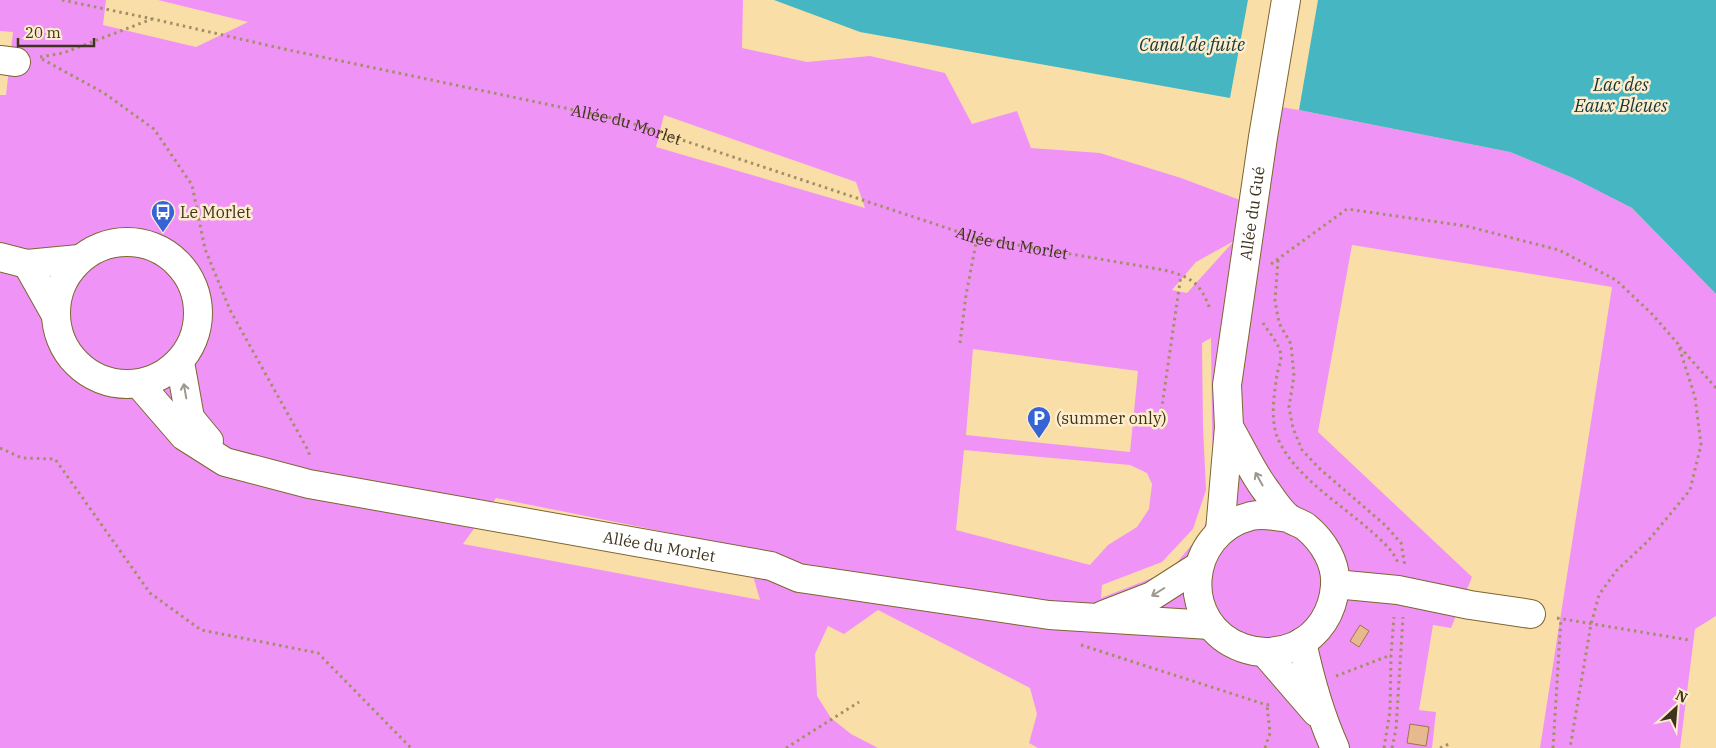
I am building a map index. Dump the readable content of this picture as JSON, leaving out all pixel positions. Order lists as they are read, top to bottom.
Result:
{
  "streets": {
    "street": ["Allée du Morlet", "Allée du Gué"]
  },
  "crossings": [
    ["Allée du Morlet", "Allée du Gué"]
  ],
  "water": ["Canal de fuite", "Lac des Eaux Bleues"],
  "places": {
    "bus stop": ["Le Morlet"],
    "parking": ["(summer only)"]
  },
  "scale_bar": "20 m",
  "north": "top right"
}
